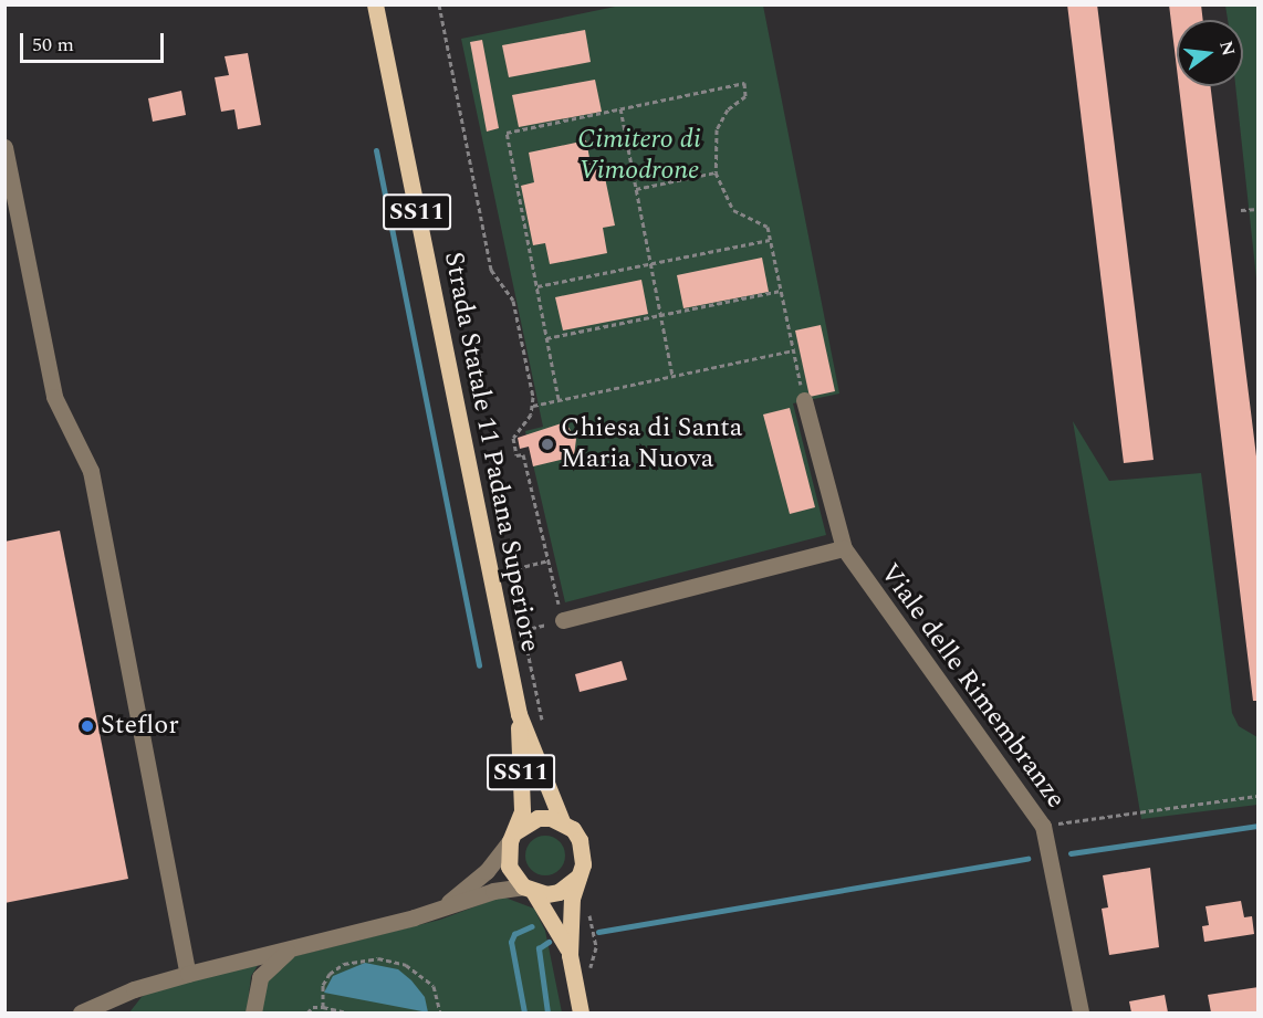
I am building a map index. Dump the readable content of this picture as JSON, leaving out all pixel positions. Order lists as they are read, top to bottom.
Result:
{
  "streets": {
    "main road": ["SS11", "Strada Statale 11 Padana Superiore"],
    "street": ["Viale delle Rimembranze"]
  },
  "crossings": [
    ["SS11", "Strada Statale 11 Padana Superiore"]
  ],
  "parks": ["Cimitero di Vimodrone"],
  "places": ["Chiesa di Santa Maria Nuova", "Steflor"],
  "scale_bar": "50 m",
  "north": "right"
}
